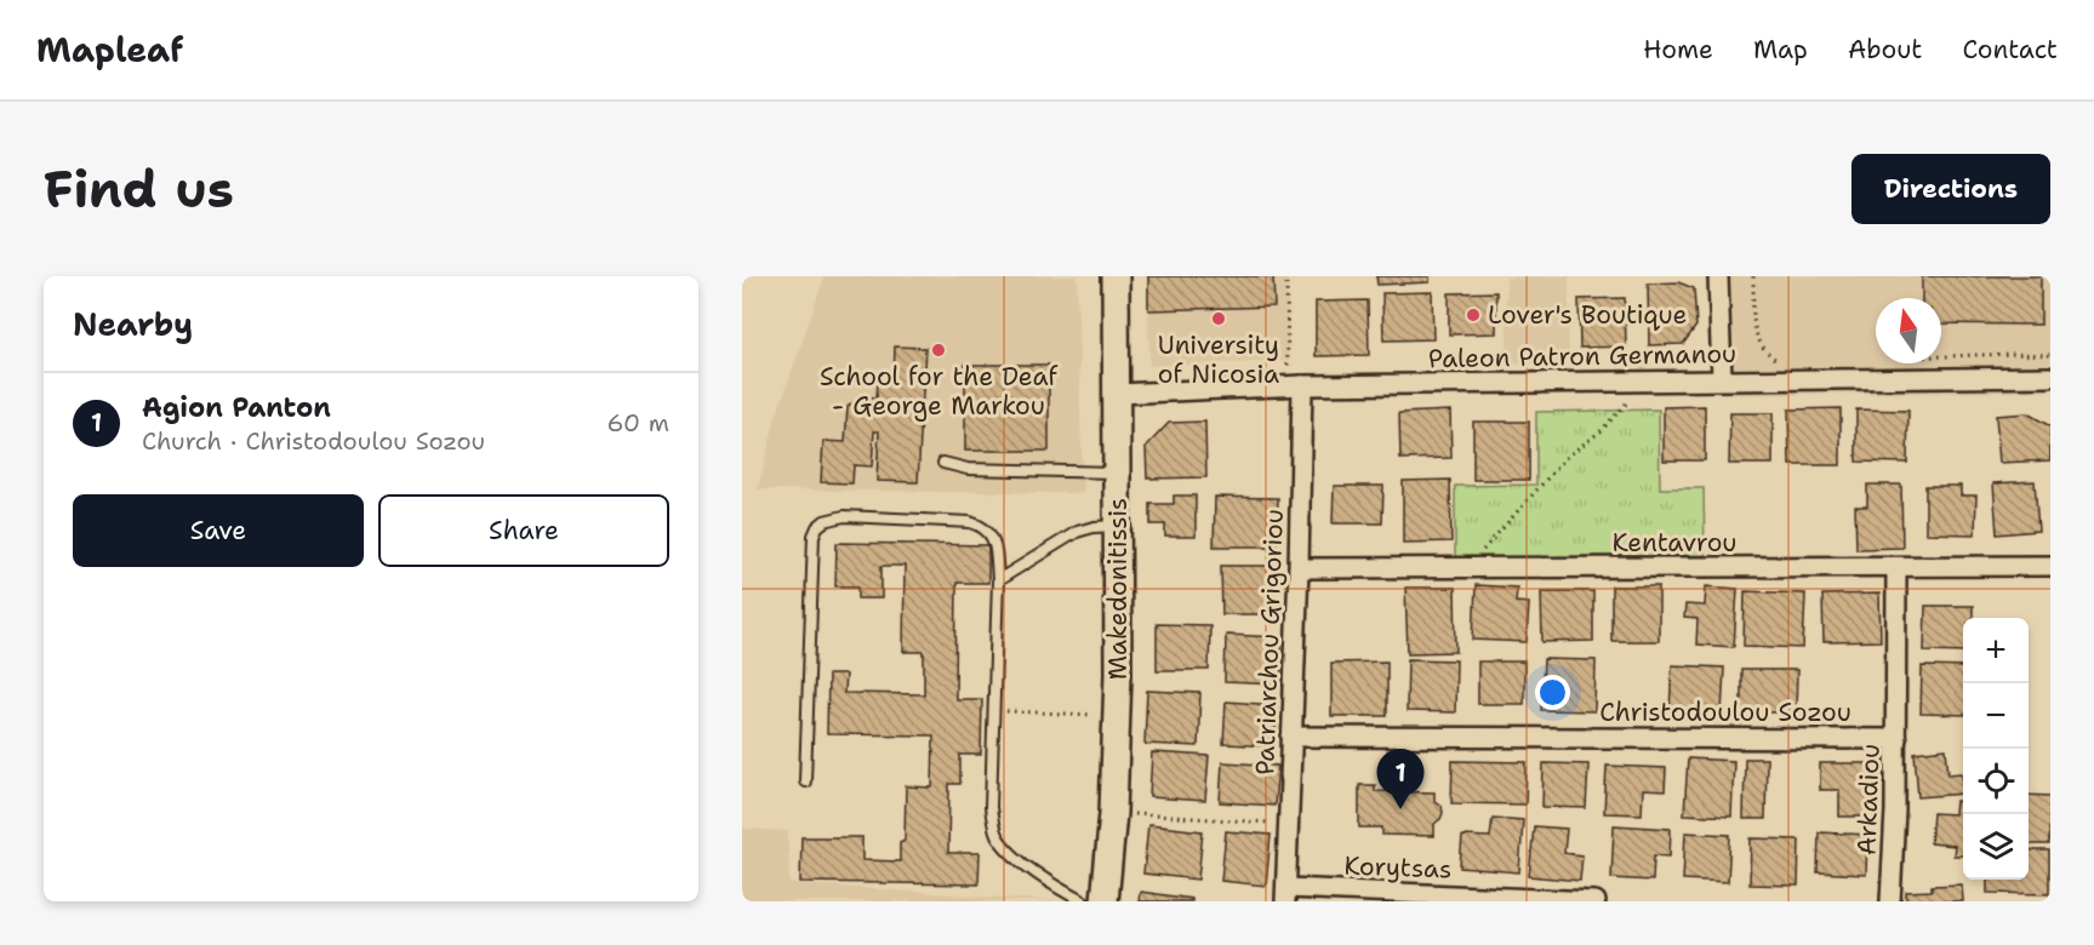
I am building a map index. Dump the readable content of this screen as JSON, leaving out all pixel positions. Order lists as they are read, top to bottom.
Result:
{
  "streets": {
    "main road": ["Makedonitissis"],
    "street": [
      "Paleon Patron Germanou",
      "Kentavrou",
      "Patriarchou Grigoriou",
      "Christodoulou Sozou",
      "Arkadiou",
      "Korytsas"
    ]
  },
  "crossings": [
    ["Paleon Patron Germanou", "Makedonitissis"],
    ["Paleon Patron Germanou", "Patriarchou Grigoriou"],
    ["Kentavrou", "Patriarchou Grigoriou"],
    ["Kentavrou", "Arkadiou"],
    ["Patriarchou Grigoriou", "Christodoulou Sozou"],
    ["Patriarchou Grigoriou", "Korytsas"],
    ["Christodoulou Sozou", "Arkadiou"]
  ],
  "places": ["Lover's Boutique", "University of Nicosia", "School for the Deaf - George Markou"],
  "north": "top",
  "page": {
    "header": "Mapleaf",
    "nav": [
      "Home",
      "Map",
      "About",
      "Contact"
    ],
    "buttons": [
      "Directions",
      ["Save", "Share"]
    ],
    "title": "Find us",
    "heading": "Nearby",
    "list": [
      {
        "mark": "1",
        "name": "Agion Panton",
        "note": "Church · Christodoulou Sozou",
        "value": "60 m"
      }
    ],
    "map_buttons": ["+", "−"],
    "pins": "1"
  }
}
